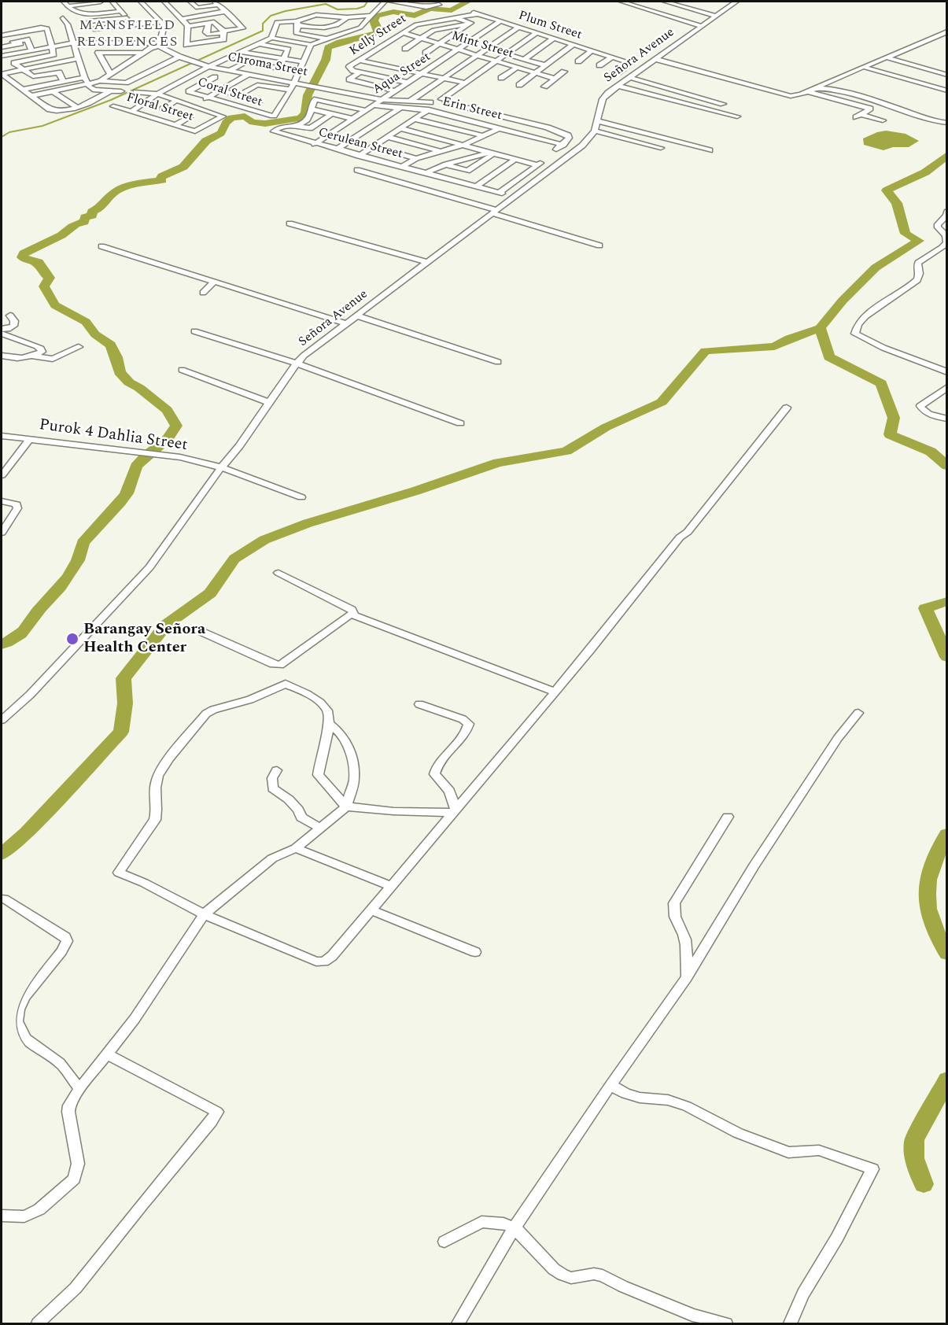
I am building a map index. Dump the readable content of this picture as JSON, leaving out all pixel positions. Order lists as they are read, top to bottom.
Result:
{
  "streets": {
    "street": [
      "Plum Street",
      "Kelly Street",
      "Mint Street",
      "Señora Avenue",
      "Chroma Street",
      "Aqua Street",
      "Coral Street",
      "Floral Street",
      "Erin Street",
      "Cerulean Street",
      "Purok 4 Dahlia Street"
    ]
  },
  "crossings": [
    ["Plum Street", "Kelly Street"],
    ["Plum Street", "Aqua Street"],
    ["Kelly Street", "Mint Street"],
    ["Mint Street", "Aqua Street"],
    ["Señora Avenue", "Purok 4 Dahlia Street"],
    ["Chroma Street", "Aqua Street"],
    ["Aqua Street", "Erin Street"],
    ["Aqua Street", "Cerulean Street"]
  ],
  "districts": ["MANSFIELD RESIDENCES"],
  "places": ["Barangay Señora Health Center"]
}
